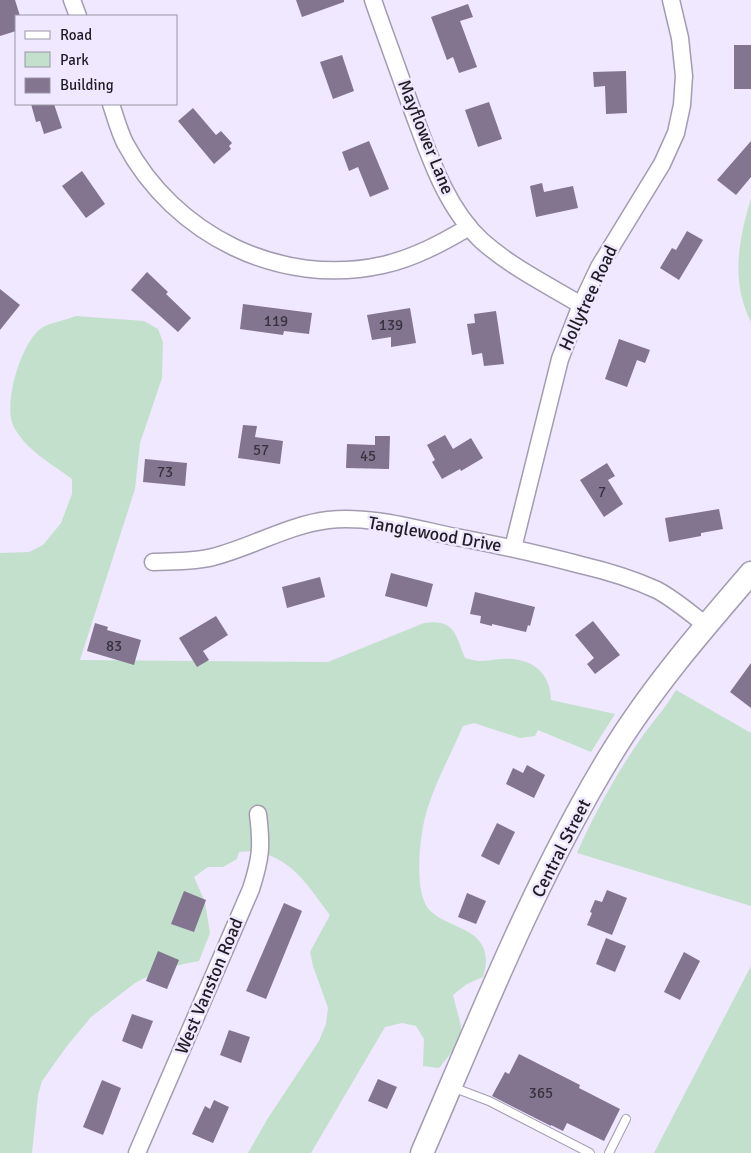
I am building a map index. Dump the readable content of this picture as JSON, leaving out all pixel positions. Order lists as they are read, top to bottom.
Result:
{
  "streets": {
    "main road": ["Central Street"],
    "street": [
      "Mayflower Lane",
      "Hollytree Road",
      "Tanglewood Drive",
      "West Vanston Road"
    ]
  },
  "crossings": [
    ["Mayflower Lane", "Hollytree Road"],
    ["Hollytree Road", "Tanglewood Drive"],
    ["Tanglewood Drive", "Central Street"]
  ],
  "house_numbers": [
    "119",
    "139",
    "57",
    "45",
    "73",
    "7",
    "83",
    "365"
  ],
  "legend": ["Road", "Park", "Building"]
}
